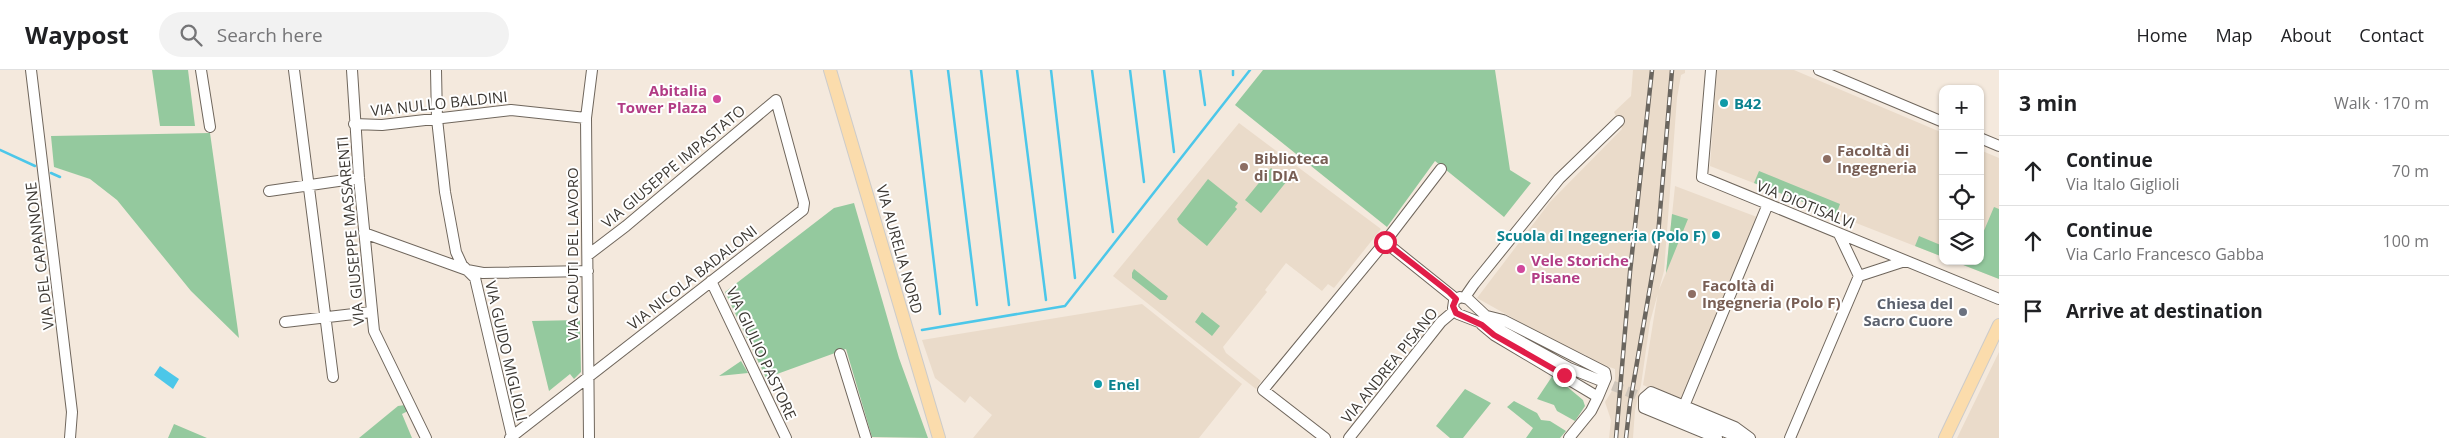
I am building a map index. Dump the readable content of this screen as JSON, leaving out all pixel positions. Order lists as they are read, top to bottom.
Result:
{
  "streets": {
    "main road": ["VIA AURELIA NORD"],
    "street": [
      "VIA NULLO BALDINI",
      "VIA GIUSEPPE IMPASTATO",
      "VIA DIOTISALVI",
      "VIA GIUSEPPE MASSARENTI",
      "VIA CADUTI DEL LAVORO",
      "VIA DEL CAPANNONE",
      "VIA NICOLA BADALONI",
      "VIA GUIDO MIGLIOLI",
      "VIA GIULIO PASTORE",
      "VIA ANDREA PISANO"
    ]
  },
  "crossings": [
    ["VIA NULLO BALDINI", "VIA GIUSEPPE MASSARENTI"],
    ["VIA NULLO BALDINI", "VIA CADUTI DEL LAVORO"],
    ["VIA NULLO BALDINI", "VIA GUIDO MIGLIOLI"],
    ["VIA GIUSEPPE IMPASTATO", "VIA CADUTI DEL LAVORO"],
    ["VIA GIUSEPPE IMPASTATO", "VIA NICOLA BADALONI"],
    ["VIA CADUTI DEL LAVORO", "VIA NICOLA BADALONI"],
    ["VIA NICOLA BADALONI", "VIA GUIDO MIGLIOLI"],
    ["VIA NICOLA BADALONI", "VIA GIULIO PASTORE"]
  ],
  "places": [
    "Abitalia Tower Plaza",
    "B42",
    "Facoltà di Ingegneria",
    "Biblioteca di DIA",
    "Scuola di Ingegneria (Polo F)",
    "Vele Storiche Pisane",
    "Facoltà di Ingegneria (Polo F)",
    "Chiesa del Sacro Cuore",
    "Enel"
  ],
  "page": {
    "header": "Waypost",
    "search": "Search here",
    "nav": [
      "Home",
      "Map",
      "About",
      "Contact"
    ],
    "heading": ["3 min", "Walk · 170 m"],
    "map_buttons": ["+", "−"],
    "list": [
      ["Continue", "Via Italo Giglioli", "70 m"],
      ["Continue", "Via Carlo Francesco Gabba", "100 m"],
      "Arrive at destination"
    ]
  }
}
